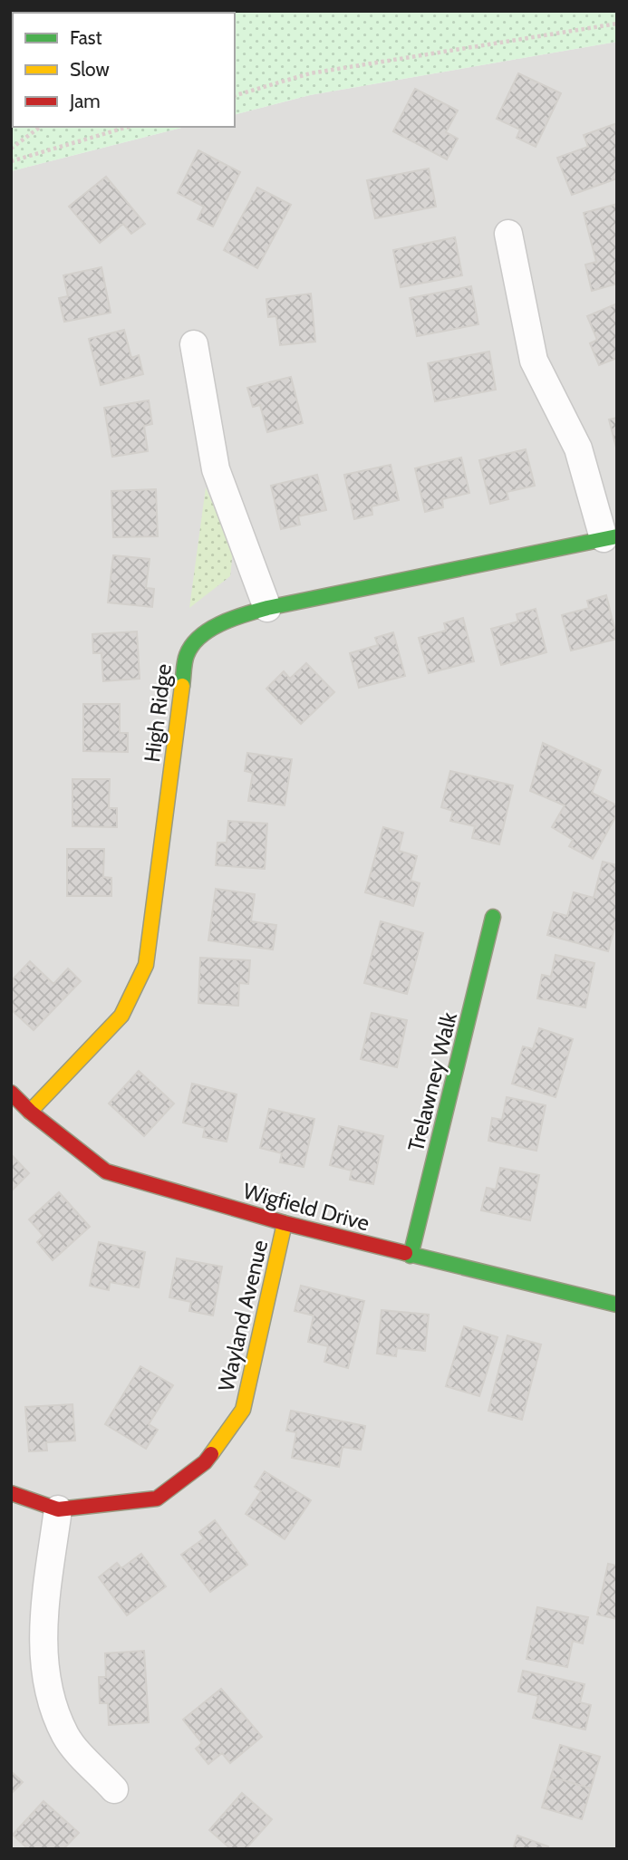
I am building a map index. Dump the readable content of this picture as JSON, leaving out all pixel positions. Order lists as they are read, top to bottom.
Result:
{
  "streets": {
    "street": [
      "High Ridge",
      "Trelawney Walk",
      "Wigfield Drive",
      "Wayland Avenue"
    ]
  },
  "crossings": [
    ["High Ridge", "Wigfield Drive"],
    ["Trelawney Walk", "Wigfield Drive"],
    ["Wigfield Drive", "Wayland Avenue"]
  ],
  "legend": ["Fast", "Slow", "Jam"]
}
